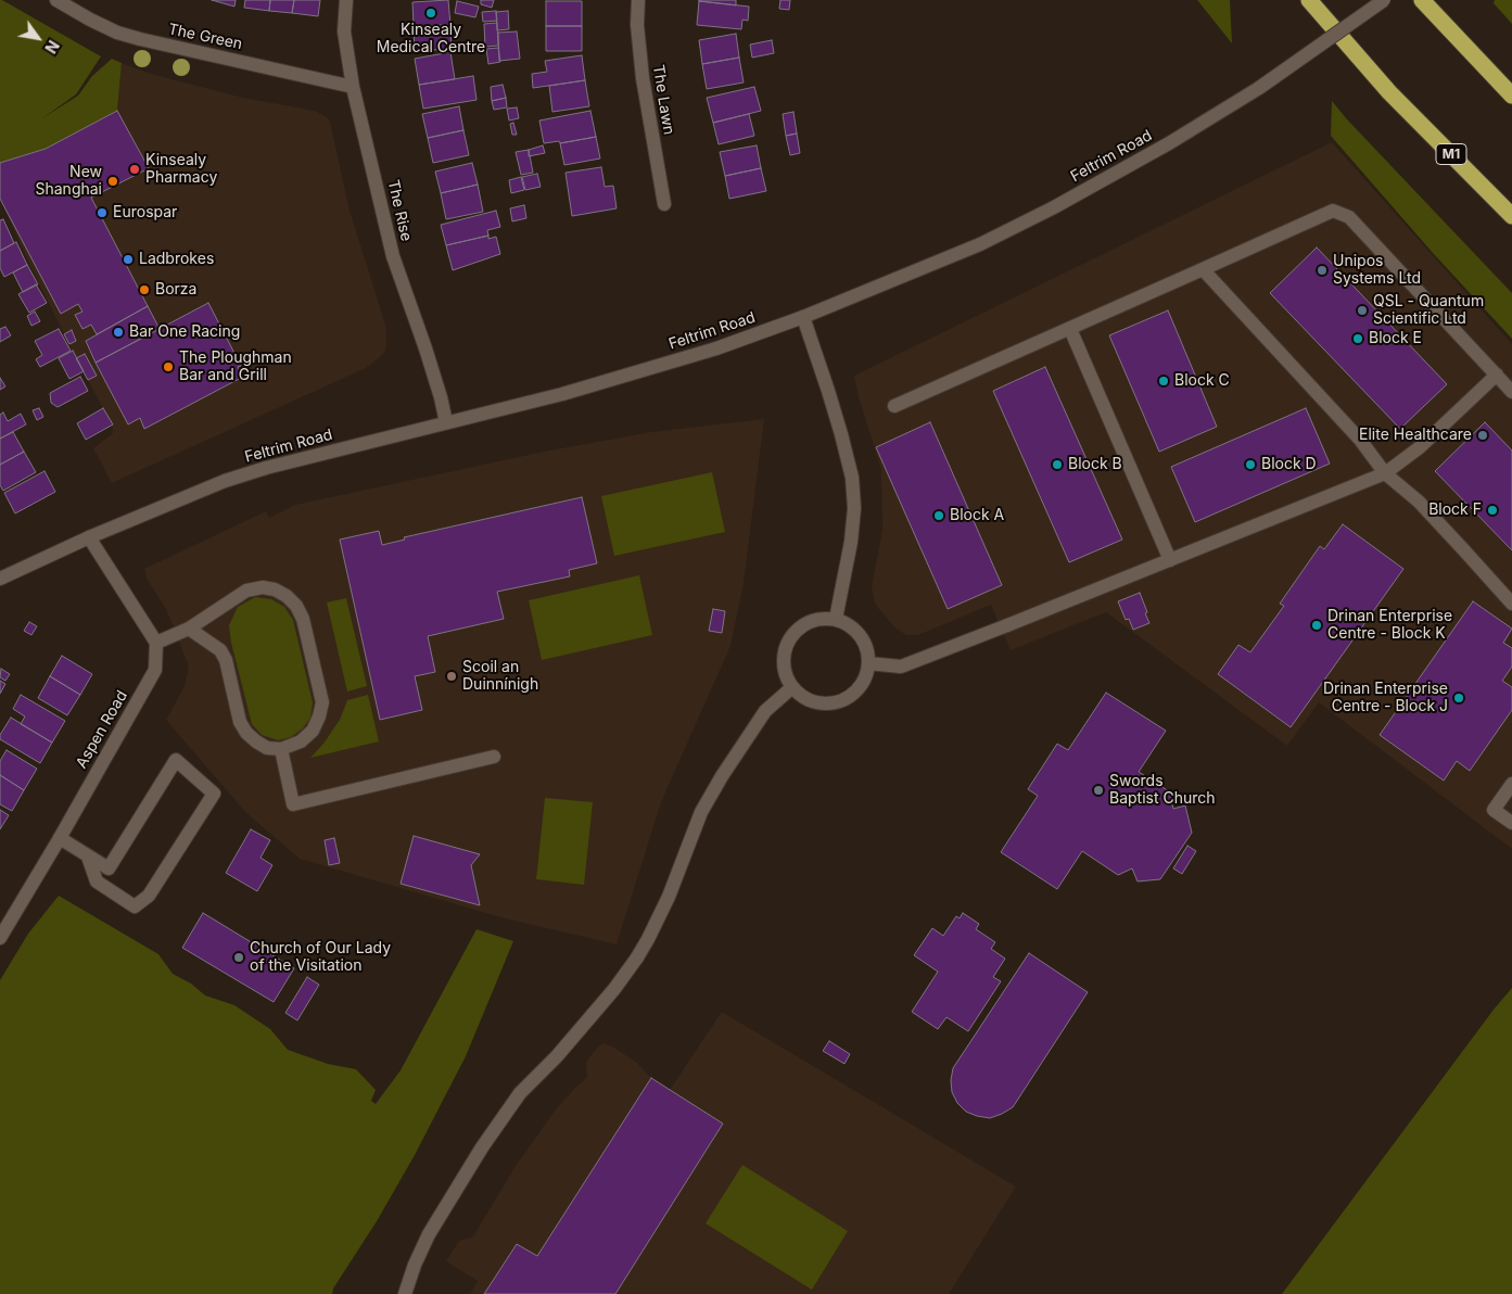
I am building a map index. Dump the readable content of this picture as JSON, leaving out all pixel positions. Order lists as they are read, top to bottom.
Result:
{
  "streets": {
    "highway": ["M1"],
    "street": [
      "The Green",
      "The Lawn",
      "Feltrim Road",
      "The Rise",
      "Aspen Road"
    ]
  },
  "crossings": [
    ["The Green", "The Rise"],
    ["Feltrim Road", "The Rise"]
  ],
  "places": [
    "Kinsealy Medical Centre",
    "Kinsealy Pharmacy",
    "New Shanghai",
    "Eurospar",
    "Ladbrokes",
    "Unipos Systems Ltd",
    "Borza",
    "QSL - Quantum Scientific Ltd",
    "Bar One Racing",
    "Block E",
    "The Ploughman Bar and Grill",
    "Block C",
    "Elite Healthcare",
    "Block B",
    "Block D",
    "Block F",
    "Block A",
    "Drinan Enterprise Centre - Block K",
    "Scoil an Duinnínigh",
    "Drinan Enterprise Centre - Block J",
    "Swords Baptist Church",
    "Church of Our Lady of the Visitation"
  ],
  "north": "bottom right"
}
